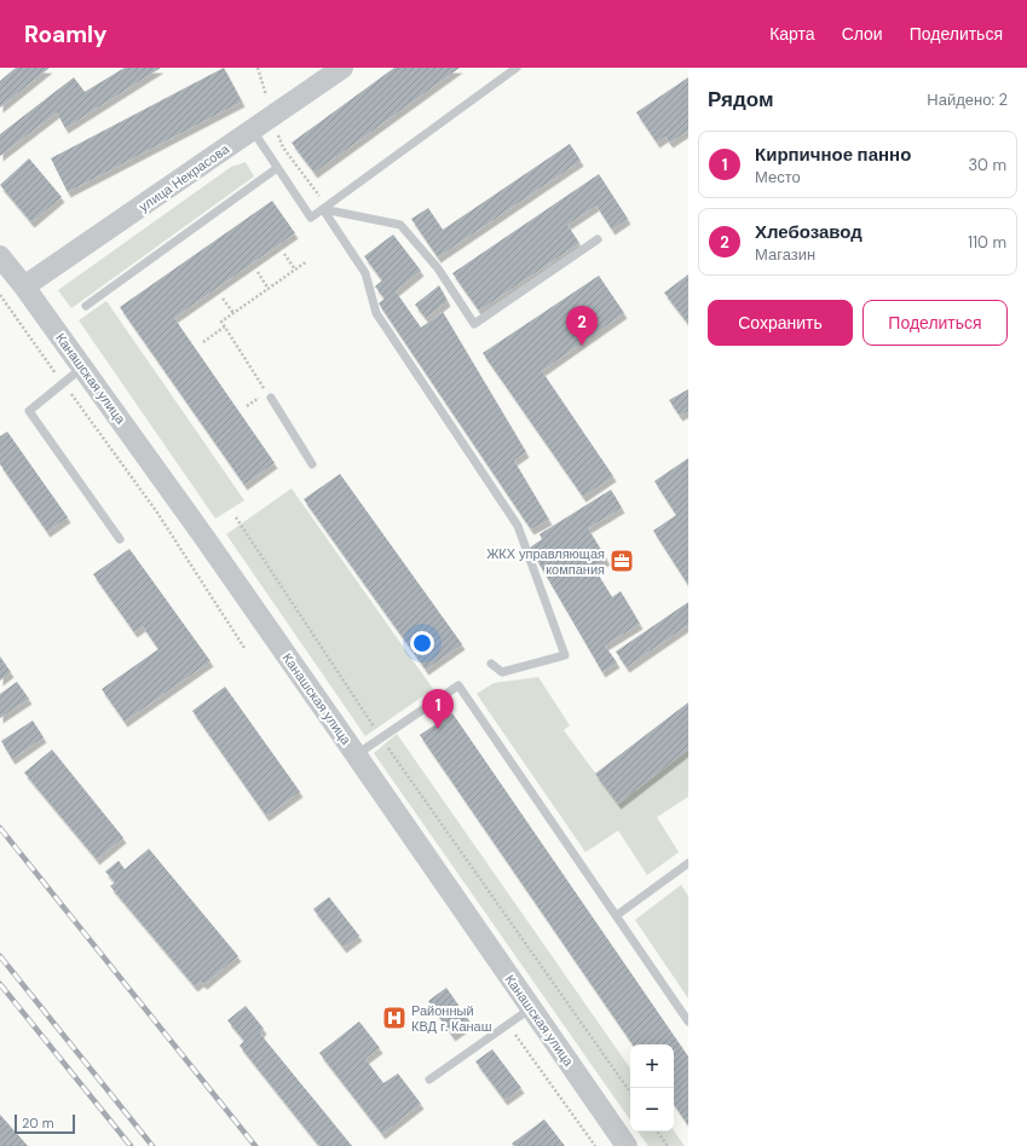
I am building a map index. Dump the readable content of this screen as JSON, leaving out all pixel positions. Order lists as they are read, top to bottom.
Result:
{
  "streets": {
    "street": ["улица Некрасова", "Канашская улица"]
  },
  "crossings": [
    ["улица Некрасова", "Канашская улица"]
  ],
  "places": {
    "office": ["ЖКХ управляющая компания"],
    "hospital": ["Районный КВД г. Канаш"]
  },
  "scale_bar": "20 m",
  "page": {
    "header": "Roamly",
    "nav": ["Карта", "Слои", "Поделиться"],
    "heading": ["Рядом", "Найдено: 2"],
    "list": [
      {
        "mark": "1",
        "name": "Кирпичное панно",
        "note": "Место",
        "value": "30 m"
      },
      {
        "mark": "2",
        "name": "Хлебозавод",
        "note": "Магазин",
        "value": "110 m"
      }
    ],
    "buttons": ["Сохранить", "Поделиться"],
    "pins": ["2", "1"],
    "map_buttons": ["+", "−"],
    "scale": "20 m"
  }
}
